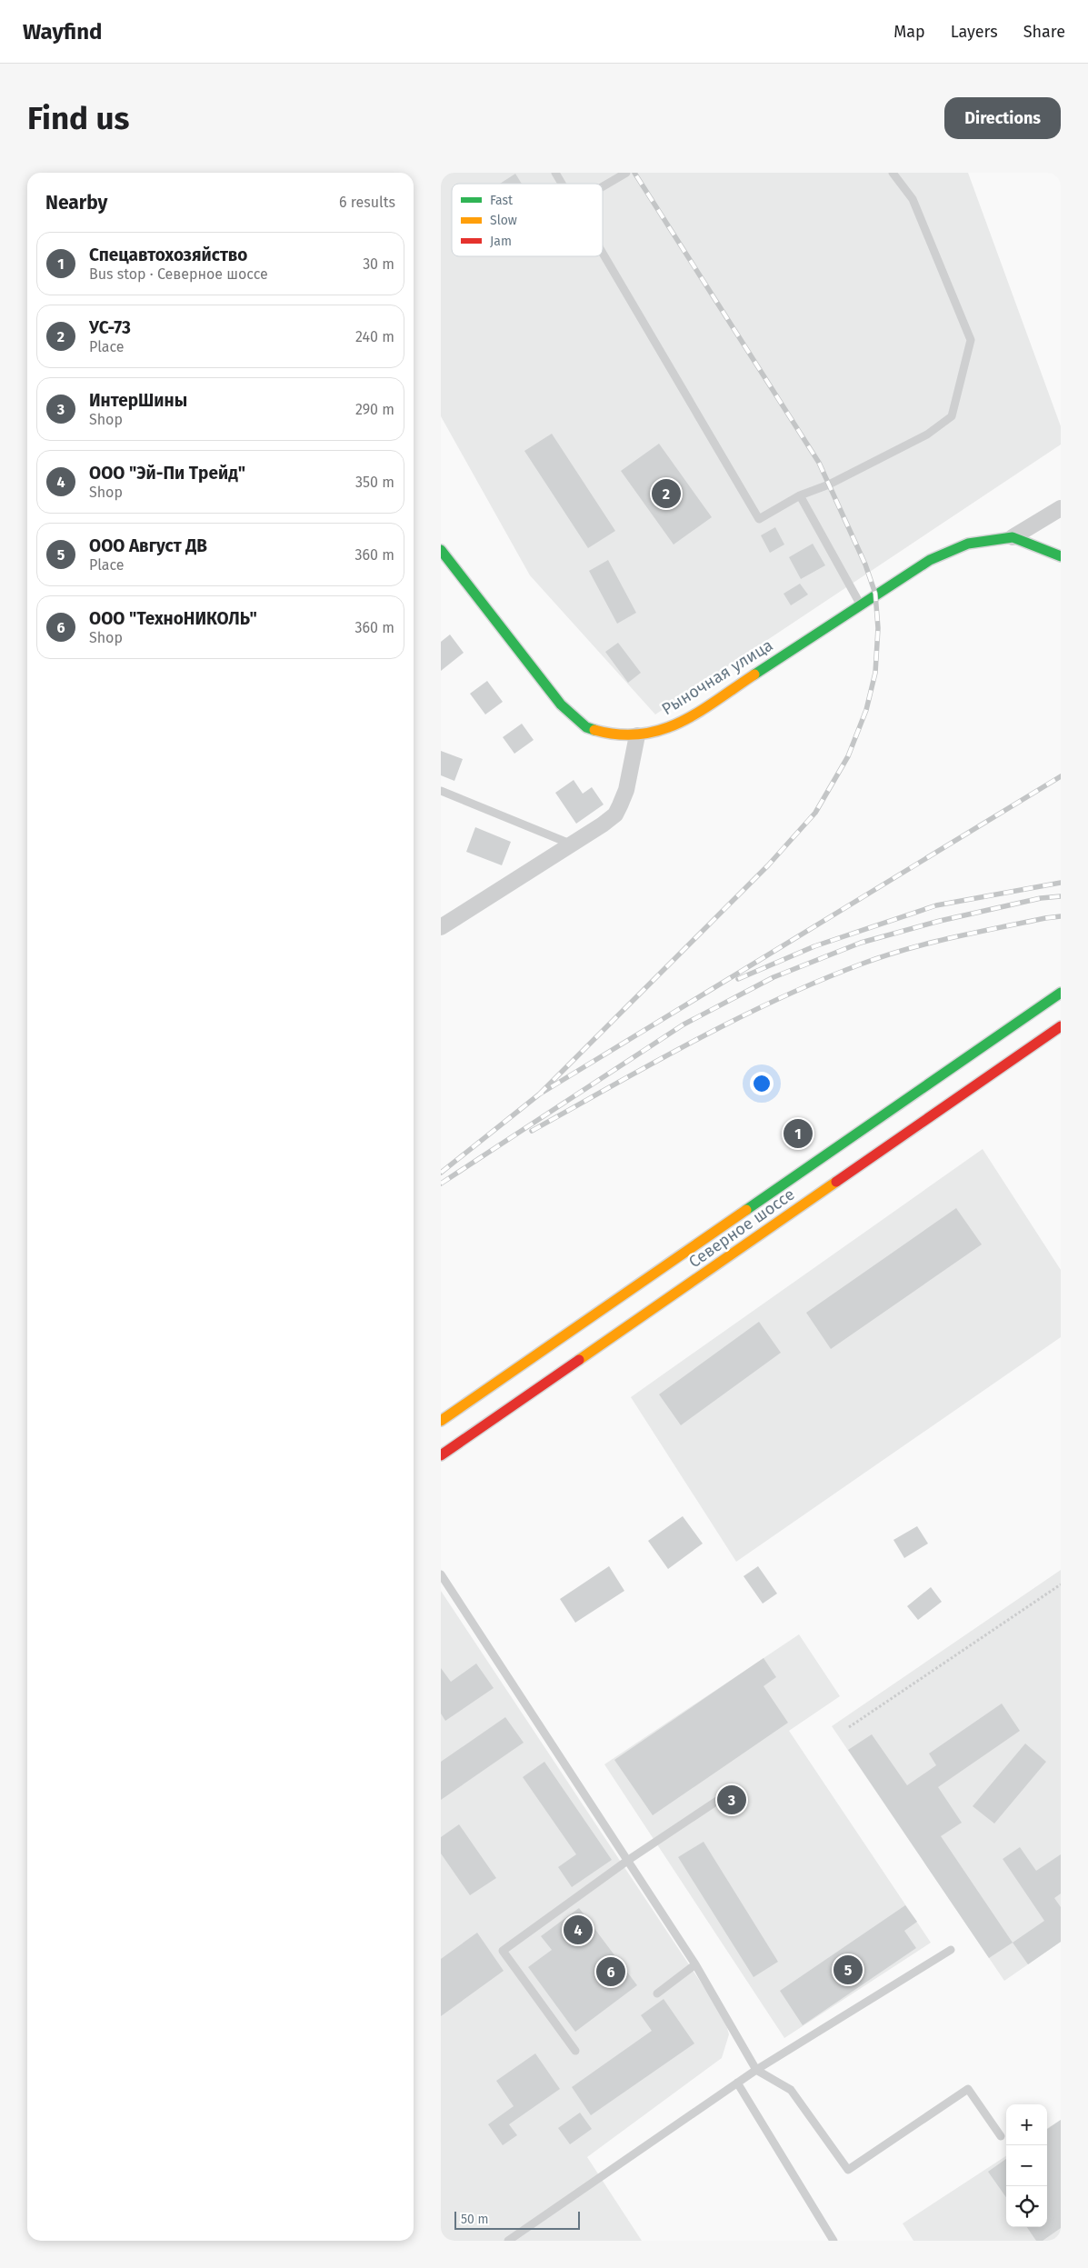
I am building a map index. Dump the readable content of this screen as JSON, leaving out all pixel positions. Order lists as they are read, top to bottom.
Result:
{
  "streets": {
    "main road": ["Рыночная улица", "Северное шоссе"]
  },
  "legend": ["Fast", "Slow", "Jam"],
  "scale_bar": "50 m",
  "page": {
    "header": "Wayfind",
    "nav": ["Map", "Layers", "Share"],
    "buttons": "Directions",
    "title": "Find us",
    "heading": ["Nearby", "6 results"],
    "list": [
      {
        "mark": "1",
        "name": "Спецавтохозяйство",
        "note": "Bus stop · Северное шоссе",
        "value": "30 m"
      },
      {
        "mark": "2",
        "name": "УС-73",
        "note": "Place",
        "value": "240 m"
      },
      {
        "mark": "3",
        "name": "ИнтерШины",
        "note": "Shop",
        "value": "290 m"
      },
      {
        "mark": "4",
        "name": "ООО \"Эй-Пи Трейд\"",
        "note": "Shop",
        "value": "350 m"
      },
      {
        "mark": "5",
        "name": "ООО Август ДВ",
        "note": "Place",
        "value": "360 m"
      },
      {
        "mark": "6",
        "name": "ООО \"ТехноНИКОЛЬ\"",
        "note": "Shop",
        "value": "360 m"
      }
    ],
    "pins": [
      "2",
      "1",
      "3",
      "4",
      "5",
      "6"
    ],
    "map_buttons": ["+", "−"],
    "scale": "50 m"
  }
}
